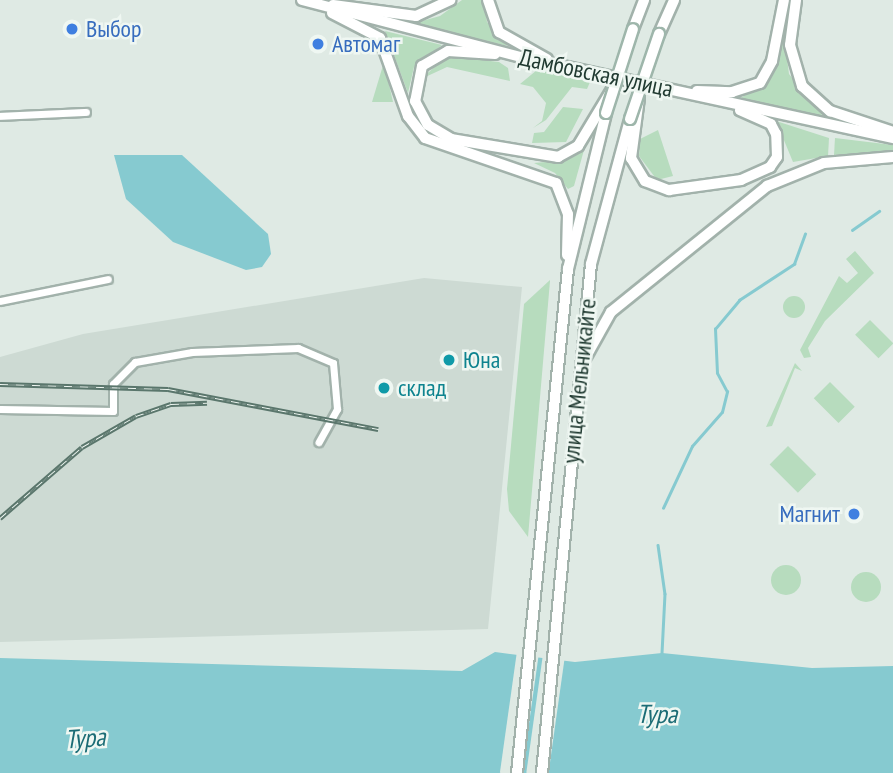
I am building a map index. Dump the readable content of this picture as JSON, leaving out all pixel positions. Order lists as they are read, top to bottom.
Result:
{
  "streets": {
    "main road": ["Дамбовская улица", "улица Мельникайте"]
  },
  "water": ["Тура"],
  "places": [
    "Выбор",
    "Автомаг",
    "Юна",
    "склад",
    "Магнит"
  ]
}
